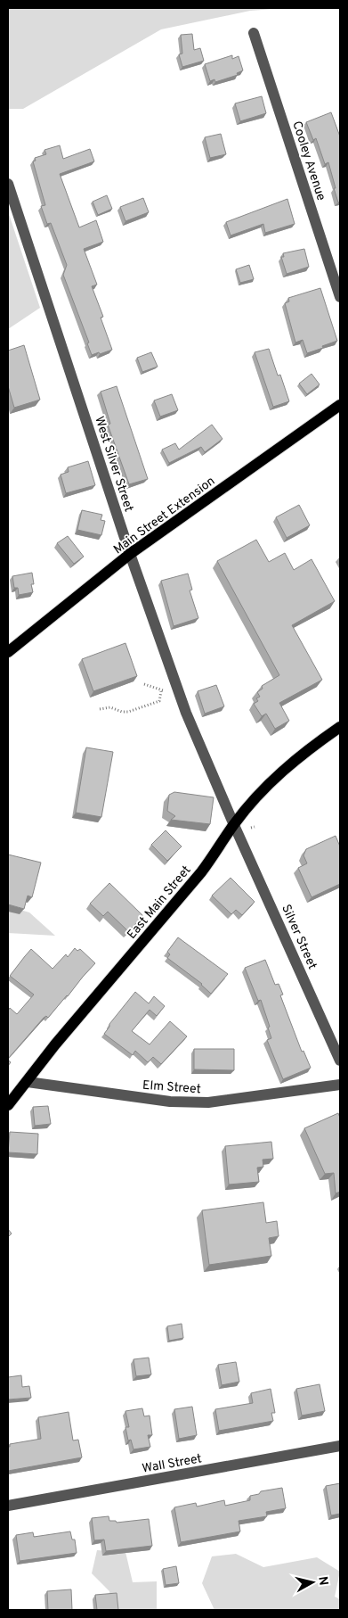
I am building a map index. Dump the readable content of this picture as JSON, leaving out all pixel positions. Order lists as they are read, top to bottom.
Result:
{
  "streets": {
    "main road": ["Main Street Extension", "East Main Street"],
    "street": [
      "Cooley Avenue",
      "West Silver Street",
      "Silver Street",
      "Elm Street",
      "Wall Street"
    ]
  },
  "crossings": [
    ["West Silver Street", "Main Street Extension"],
    ["West Silver Street", "East Main Street"],
    ["West Silver Street", "Silver Street"],
    ["East Main Street", "Silver Street"],
    ["East Main Street", "Elm Street"]
  ],
  "north": "right"
}
